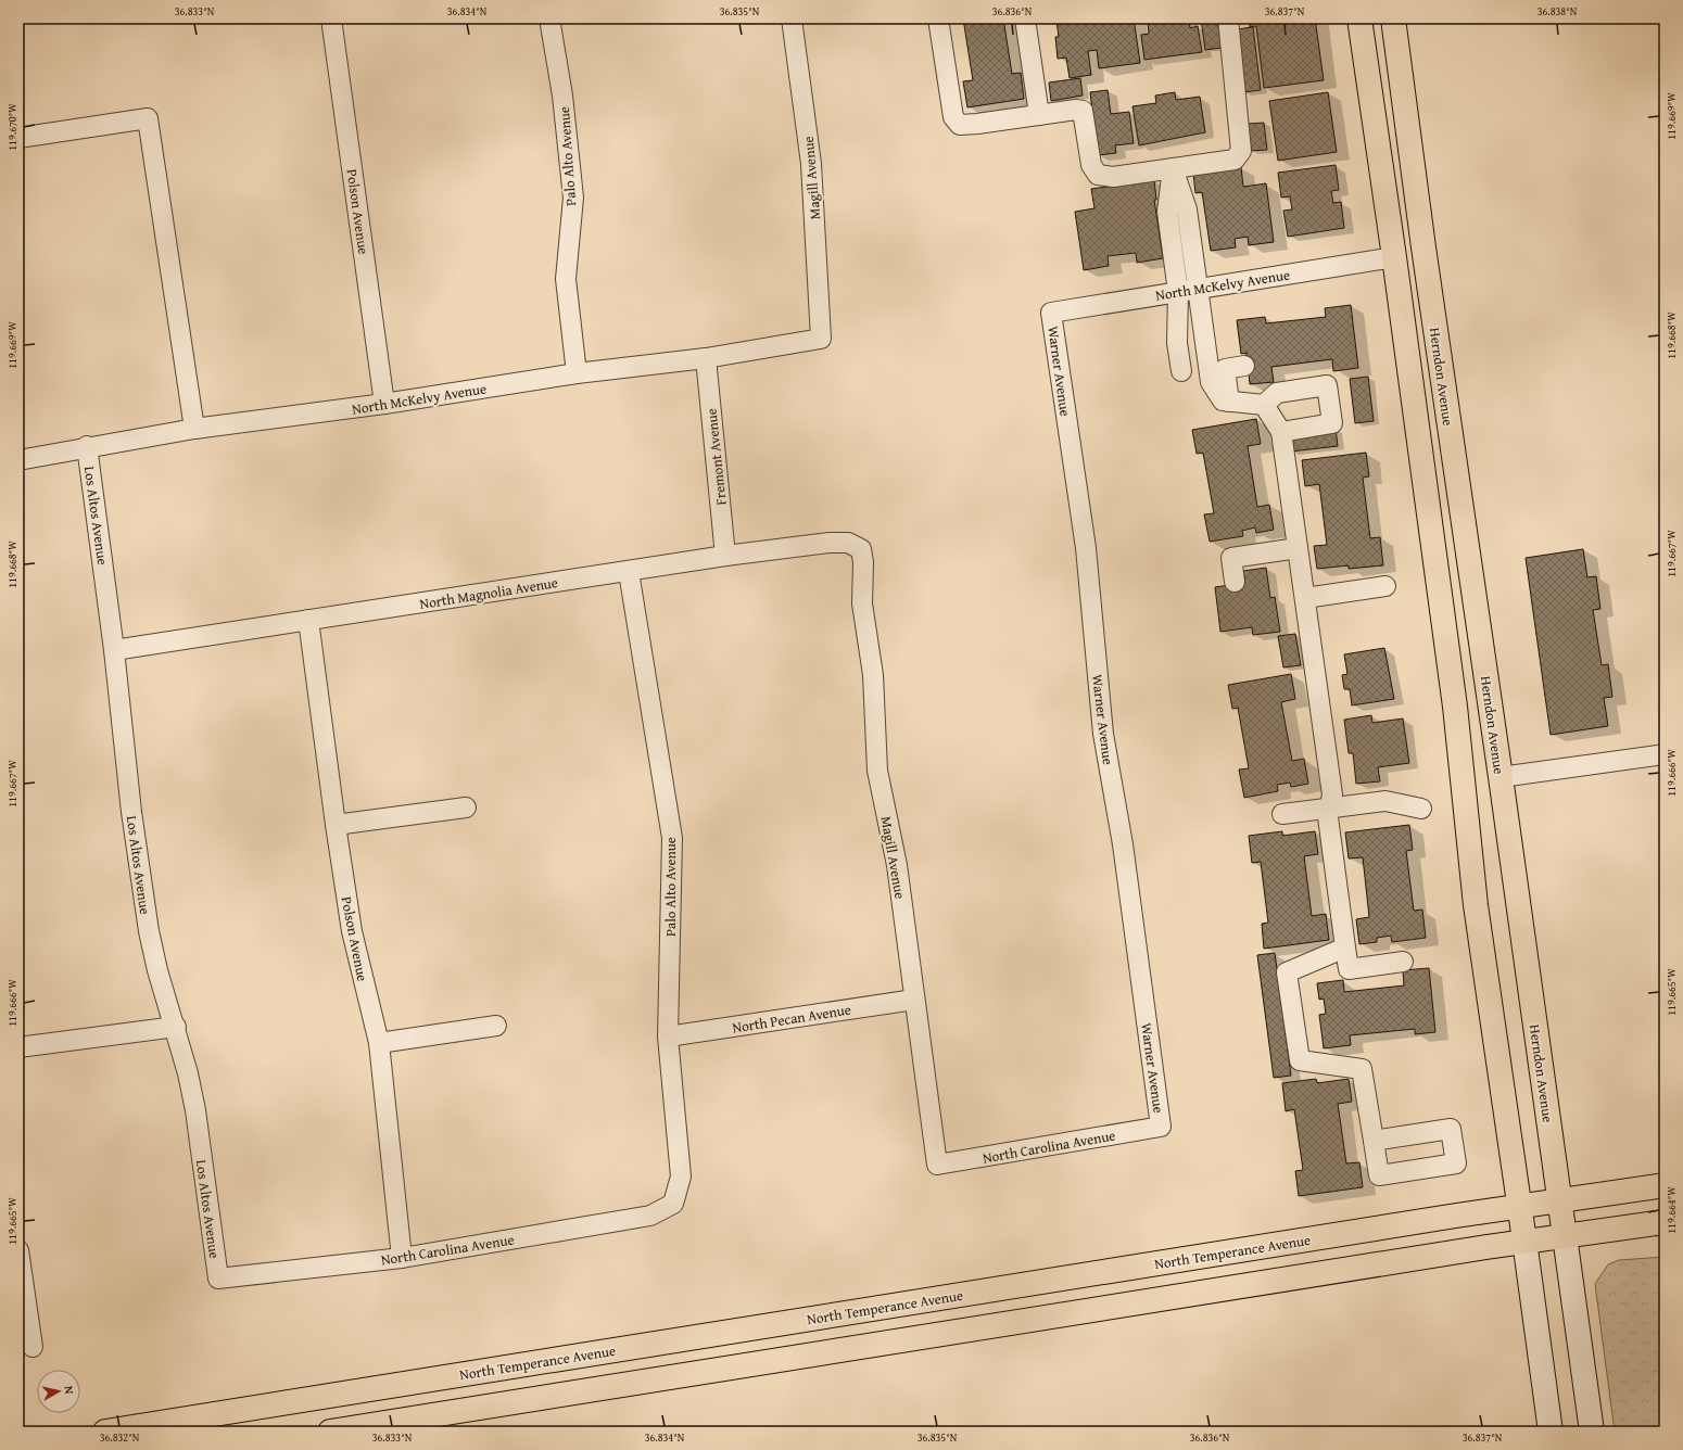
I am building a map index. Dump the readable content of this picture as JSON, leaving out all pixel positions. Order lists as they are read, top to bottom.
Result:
{
  "streets": {
    "main road": ["Herndon Avenue", "North Temperance Avenue"],
    "street": [
      "Palo Alto Avenue",
      "Magill Avenue",
      "Polson Avenue",
      "North McKelvy Avenue",
      "Warner Avenue",
      "Fremont Avenue",
      "Los Altos Avenue",
      "North Magnolia Avenue",
      "North Pecan Avenue",
      "North Carolina Avenue"
    ]
  },
  "crossings": [
    ["Palo Alto Avenue", "North McKelvy Avenue"],
    ["Palo Alto Avenue", "North Magnolia Avenue"],
    ["Palo Alto Avenue", "North Pecan Avenue"],
    ["Palo Alto Avenue", "North Carolina Avenue"],
    ["Magill Avenue", "North McKelvy Avenue"],
    ["Magill Avenue", "North Magnolia Avenue"],
    ["Magill Avenue", "North Pecan Avenue"],
    ["Magill Avenue", "North Carolina Avenue"],
    ["Polson Avenue", "North McKelvy Avenue"],
    ["Polson Avenue", "North Magnolia Avenue"],
    ["Polson Avenue", "North Carolina Avenue"],
    ["North McKelvy Avenue", "Warner Avenue"],
    ["North McKelvy Avenue", "Fremont Avenue"],
    ["North McKelvy Avenue", "Los Altos Avenue"],
    ["Warner Avenue", "North Carolina Avenue"],
    ["Herndon Avenue", "North Temperance Avenue"],
    ["Fremont Avenue", "North Magnolia Avenue"],
    ["Los Altos Avenue", "North Magnolia Avenue"],
    ["Los Altos Avenue", "North Carolina Avenue"]
  ],
  "north": "right",
  "coordinates": [
    "36.833°N",
    "36.834°N",
    "36.835°N",
    "36.836°N",
    "36.837°N",
    "36.838°N",
    "119.669°W",
    "119.670°W",
    "119.668°W",
    "119.667°W",
    "119.666°W",
    "119.665°W",
    "119.664°W",
    "36.832°N"
  ]
}
